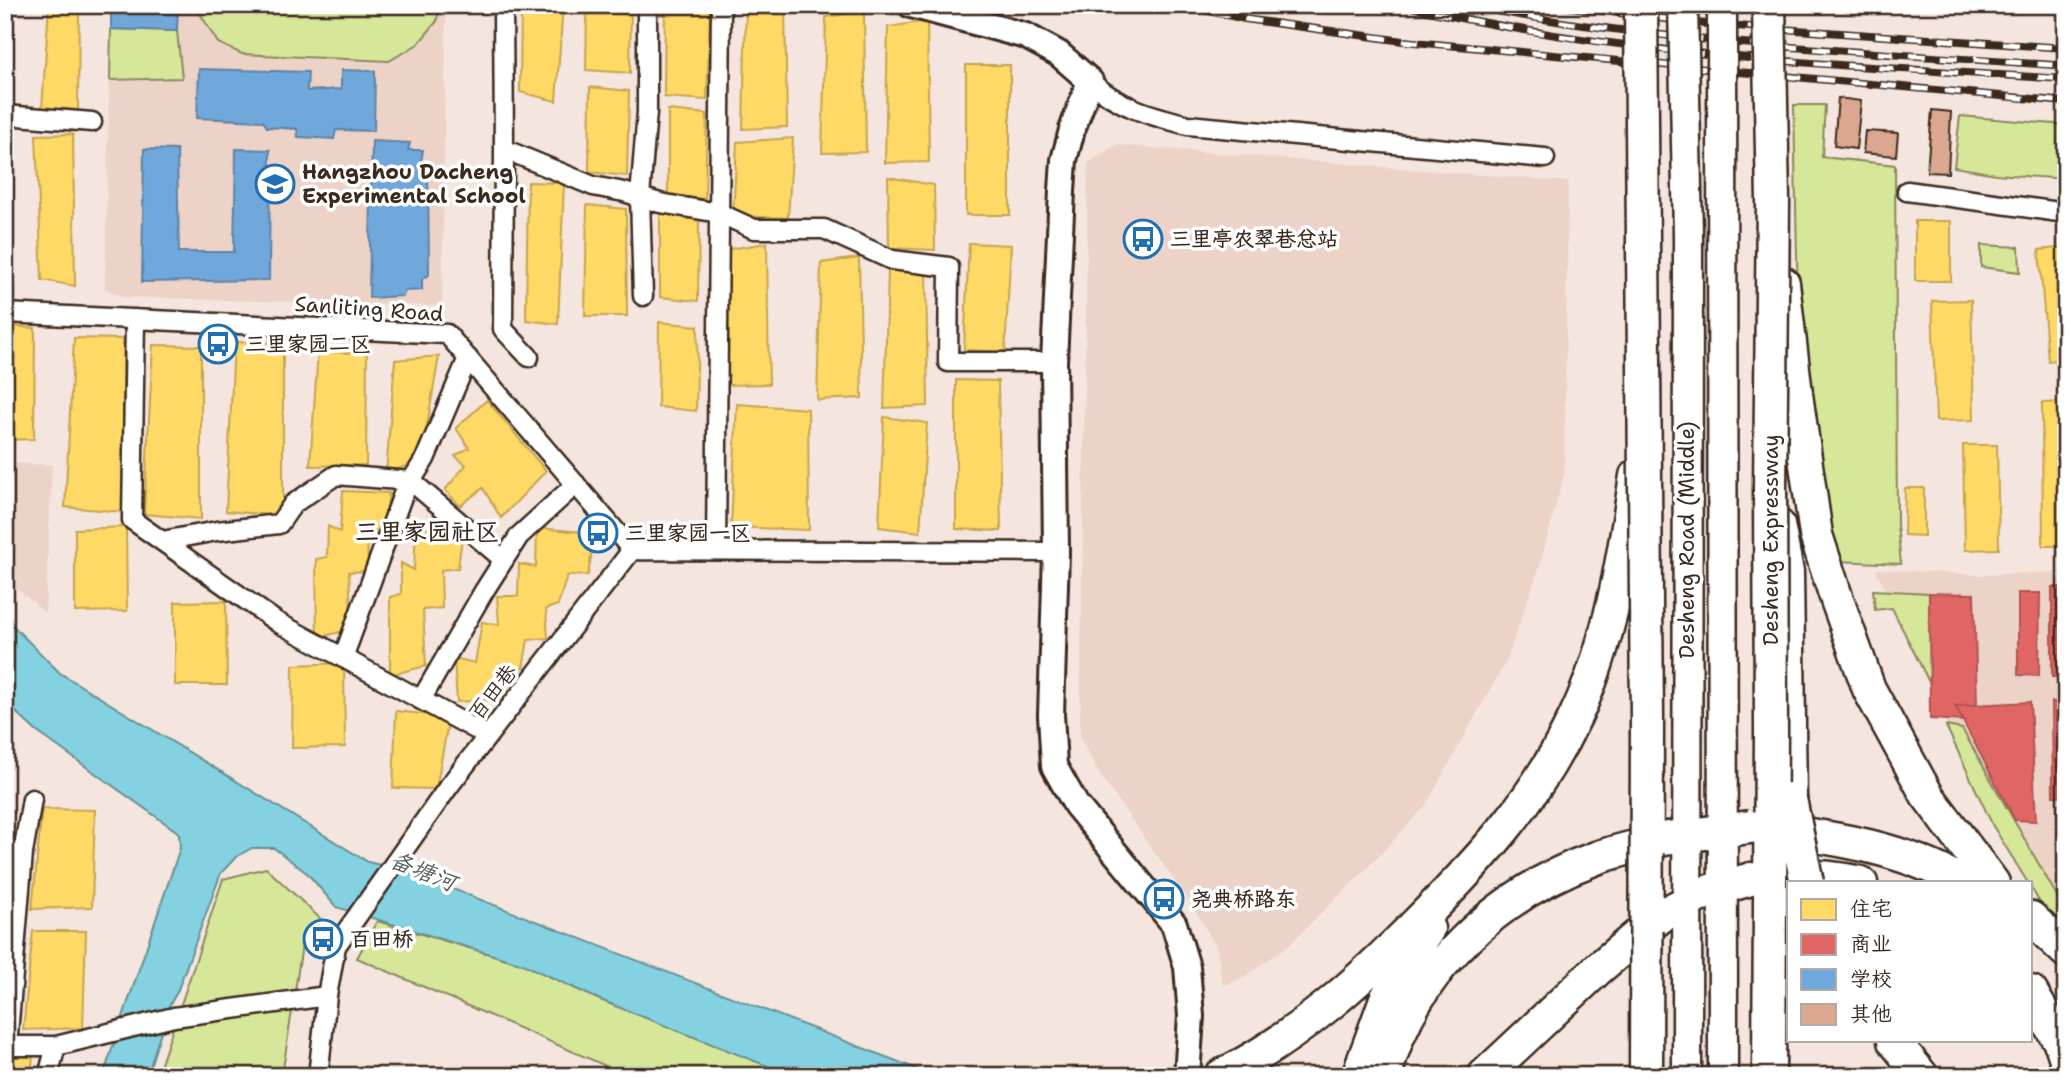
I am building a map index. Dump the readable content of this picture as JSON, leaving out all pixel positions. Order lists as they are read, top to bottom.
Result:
{
  "streets": {
    "highway": ["Desheng Expressway"],
    "main road": ["Desheng Road (Middle)"],
    "street": ["Sanliting Road", "百田巷"]
  },
  "crossings": [
    ["Sanliting Road", "百田巷"]
  ],
  "districts": ["三里家园社区"],
  "water": ["备塘河"],
  "places": {
    "school or university": ["Hangzhou Dacheng Experimental School"],
    "bus stop": [
      "三里亭农翠巷总站",
      "三里家园二区",
      "三里家园一区",
      "尧典桥路东",
      "百田桥"
    ]
  },
  "legend": [
    "住宅",
    "商业",
    "学校",
    "其他"
  ]
}
